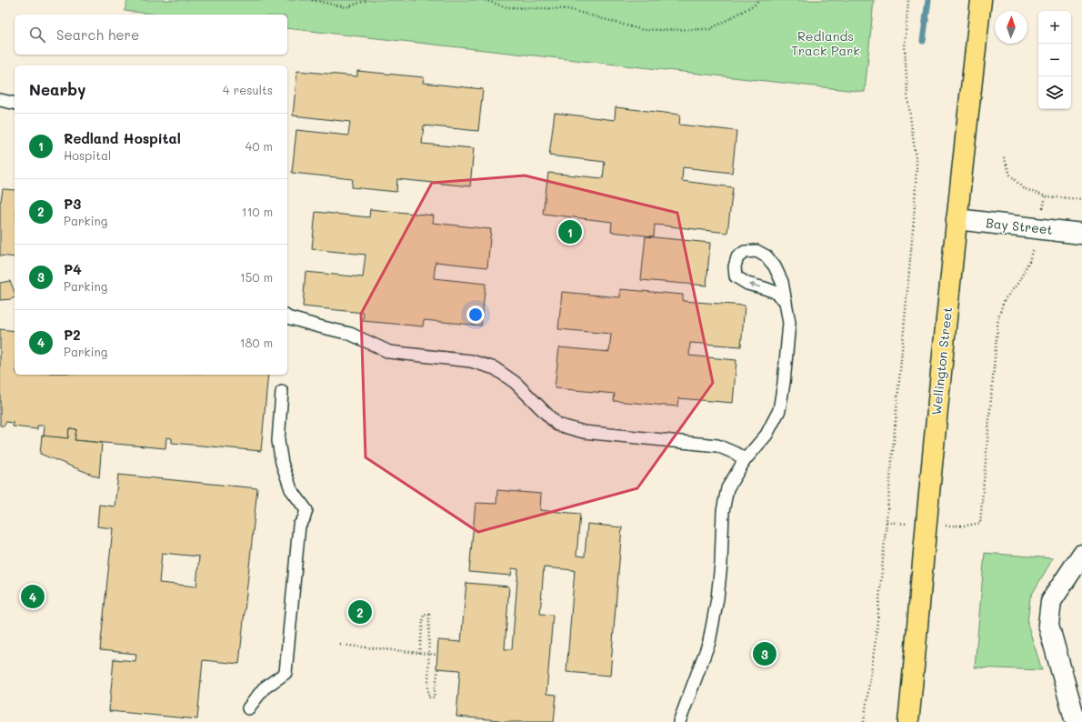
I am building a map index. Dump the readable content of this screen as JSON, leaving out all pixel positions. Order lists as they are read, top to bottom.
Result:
{
  "streets": {
    "main road": ["Wellington Street"],
    "street": ["Bay Street"]
  },
  "crossings": [
    ["Bay Street", "Wellington Street"]
  ],
  "parks": ["Redlands Track Park"],
  "north": "top",
  "page": {
    "map_buttons": ["+", "−"],
    "search": "Search here",
    "heading": ["Nearby", "4 results"],
    "list": [
      {
        "mark": "1",
        "name": "Redland Hospital",
        "note": "Hospital",
        "value": "40 m"
      },
      {
        "mark": "2",
        "name": "P3",
        "note": "Parking",
        "value": "110 m"
      },
      {
        "mark": "3",
        "name": "P4",
        "note": "Parking",
        "value": "150 m"
      },
      {
        "mark": "4",
        "name": "P2",
        "note": "Parking",
        "value": "180 m"
      }
    ],
    "pins": [
      "1",
      "4",
      "2",
      "3"
    ]
  }
}
